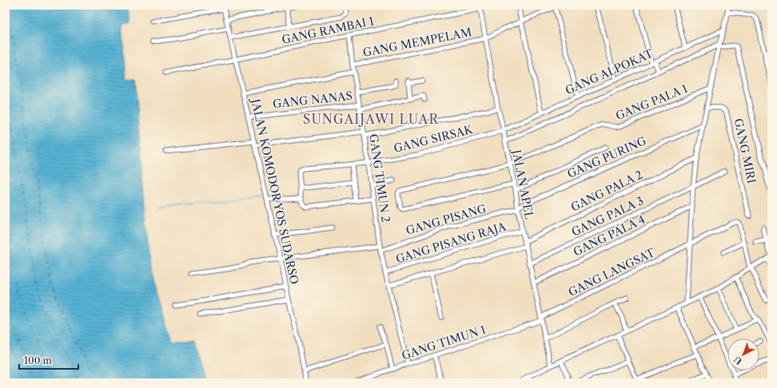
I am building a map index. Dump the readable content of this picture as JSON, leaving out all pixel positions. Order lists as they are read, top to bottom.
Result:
{
  "streets": {
    "street": [
      "GANG RAMBAI 1",
      "GANG MEMPELAM",
      "GANG ALPOKAT",
      "GANG NANAS",
      "GANG PALA 1",
      "GANG SIRSAK",
      "GANG MIRI",
      "GANG PURING",
      "GANG TIMUN 2",
      "JALAN APEL",
      "GANG PALA 2",
      "JALAN KOMODOR YOS SUDARSO",
      "GANG PALA 3",
      "GANG PISANG",
      "GANG PALA 4",
      "GANG PISANG RAJA",
      "GANG LANGSAT",
      "GANG TIMUN 1"
    ]
  },
  "crossings": [
    ["GANG RAMBAI 1", "GANG TIMUN 2"],
    ["GANG RAMBAI 1", "JALAN APEL"],
    ["GANG RAMBAI 1", "JALAN KOMODOR YOS SUDARSO"],
    ["GANG MEMPELAM", "GANG TIMUN 2"],
    ["GANG MEMPELAM", "JALAN APEL"],
    ["GANG MEMPELAM", "JALAN KOMODOR YOS SUDARSO"],
    ["GANG ALPOKAT", "GANG SIRSAK"],
    ["GANG ALPOKAT", "JALAN APEL"],
    ["GANG NANAS", "GANG TIMUN 2"],
    ["GANG NANAS", "JALAN KOMODOR YOS SUDARSO"],
    ["GANG PALA 1", "JALAN APEL"],
    ["GANG SIRSAK", "GANG TIMUN 2"],
    ["GANG SIRSAK", "JALAN APEL"],
    ["GANG PURING", "JALAN APEL"],
    ["GANG PURING", "GANG PISANG"],
    ["GANG TIMUN 2", "GANG PISANG"],
    ["GANG TIMUN 2", "GANG PISANG RAJA"],
    ["GANG TIMUN 2", "GANG TIMUN 1"],
    ["JALAN APEL", "GANG PALA 2"],
    ["JALAN APEL", "GANG PALA 3"],
    ["JALAN APEL", "GANG PISANG"],
    ["JALAN APEL", "GANG PALA 4"],
    ["JALAN APEL", "GANG PISANG RAJA"],
    ["JALAN APEL", "GANG LANGSAT"],
    ["JALAN APEL", "GANG TIMUN 1"],
    ["GANG LANGSAT", "GANG TIMUN 1"]
  ],
  "districts": ["SUNGAIJAWI LUAR"],
  "scale_bar": "100 m",
  "north": "bottom left"
}
